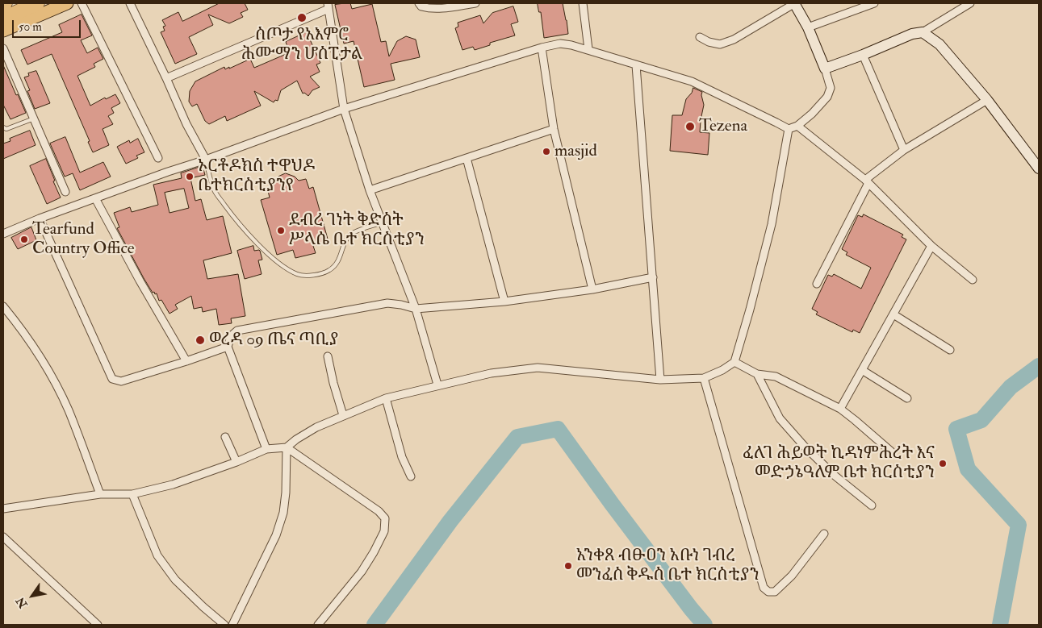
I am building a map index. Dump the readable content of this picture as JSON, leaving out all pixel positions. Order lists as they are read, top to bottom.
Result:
{
  "places": [
    "ስጦታ የአእምሮ ሕሙማን ሆስፒታል",
    "Tezena",
    "masjid",
    "ኦርቶዶክስ ተዋህዶ ቤተክርስቲያንየ",
    "ደብረ ገነት ቅድስት ሥላሴ ቤተ ክርስቲያን",
    "Tearfund Country Office",
    "ወረዳ 09 ጤና ጣቢያ",
    "ፈለገ ሕይወት ኪዳነምሕረት እና መድኃኔዓለም ቤተ ክርስቲያን",
    "አንቀጸ ብፁዐን አቡነ ገብረ መንፈስ ቅዱስ ቤተ ክርስቲያን"
  ],
  "scale_bar": "50 m",
  "north": "bottom left"
}
